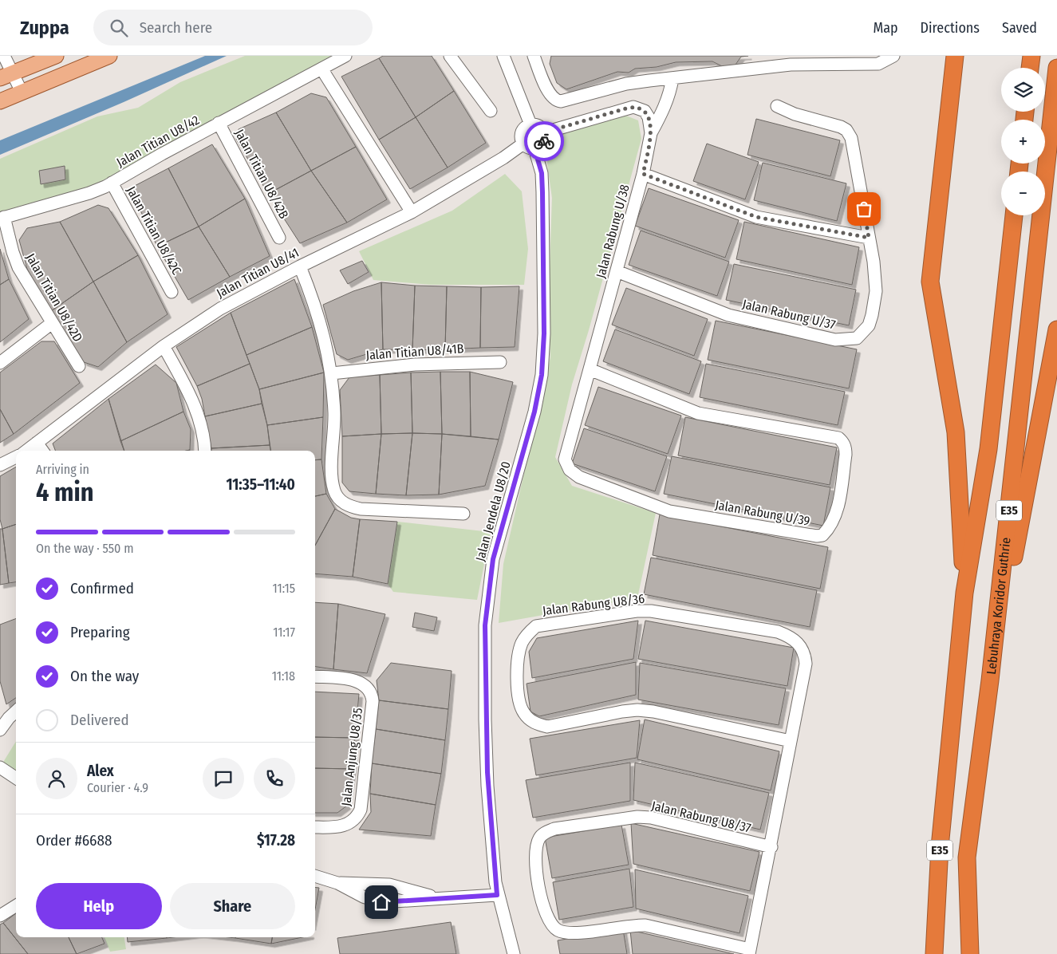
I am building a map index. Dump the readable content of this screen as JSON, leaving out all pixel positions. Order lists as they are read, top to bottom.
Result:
{
  "streets": {
    "highway": ["E35", "Lebuhraya Koridor Guthrie"],
    "street": [
      "Jalan Titian U8/42",
      "Jalan Titian U8/42B",
      "Jalan Titian U8/42C",
      "Jalan Rabung U/38",
      "Jalan Titian U8/41",
      "Jalan Titian U8/42D",
      "Jalan Rabung U/37",
      "Jalan Titian U8/41B",
      "Jalan Jendela U8/20",
      "Jalan Rabung U/39",
      "Jalan Rabung U8/36",
      "Jalan Anjung U8/35",
      "Jalan Rabung U8/37"
    ]
  },
  "crossings": [
    ["Jalan Titian U8/42", "Jalan Titian U8/42B"],
    ["Jalan Titian U8/42", "Jalan Titian U8/42C"],
    ["Jalan Titian U8/42", "Jalan Titian U8/42D"],
    ["Jalan Rabung U/38", "Jalan Titian U8/41"],
    ["Jalan Rabung U/38", "Jalan Rabung U/37"],
    ["Jalan Rabung U/38", "Jalan Jendela U8/20"],
    ["Jalan Rabung U/38", "Jalan Rabung U/39"],
    ["Jalan Titian U8/41", "Jalan Jendela U8/20"],
    ["Jalan Rabung U8/36", "Jalan Rabung U8/37"]
  ],
  "page": {
    "header": "Zuppa",
    "search": "Search here",
    "nav": ["Map", "Directions", "Saved"],
    "map_buttons": ["+", "−"],
    "heading": ["4 min", "Arriving in", "11:35–11:40"],
    "panel": [
      "Alex",
      "Courier · 4.9",
      "Order #6688",
      "$17.28"
    ],
    "bar": "On the way · 550 m",
    "list": [
      ["Confirmed", "11:15"],
      ["Preparing", "11:17"],
      ["On the way", "11:18"],
      "Delivered"
    ],
    "buttons": ["Help", "Share"]
  }
}
